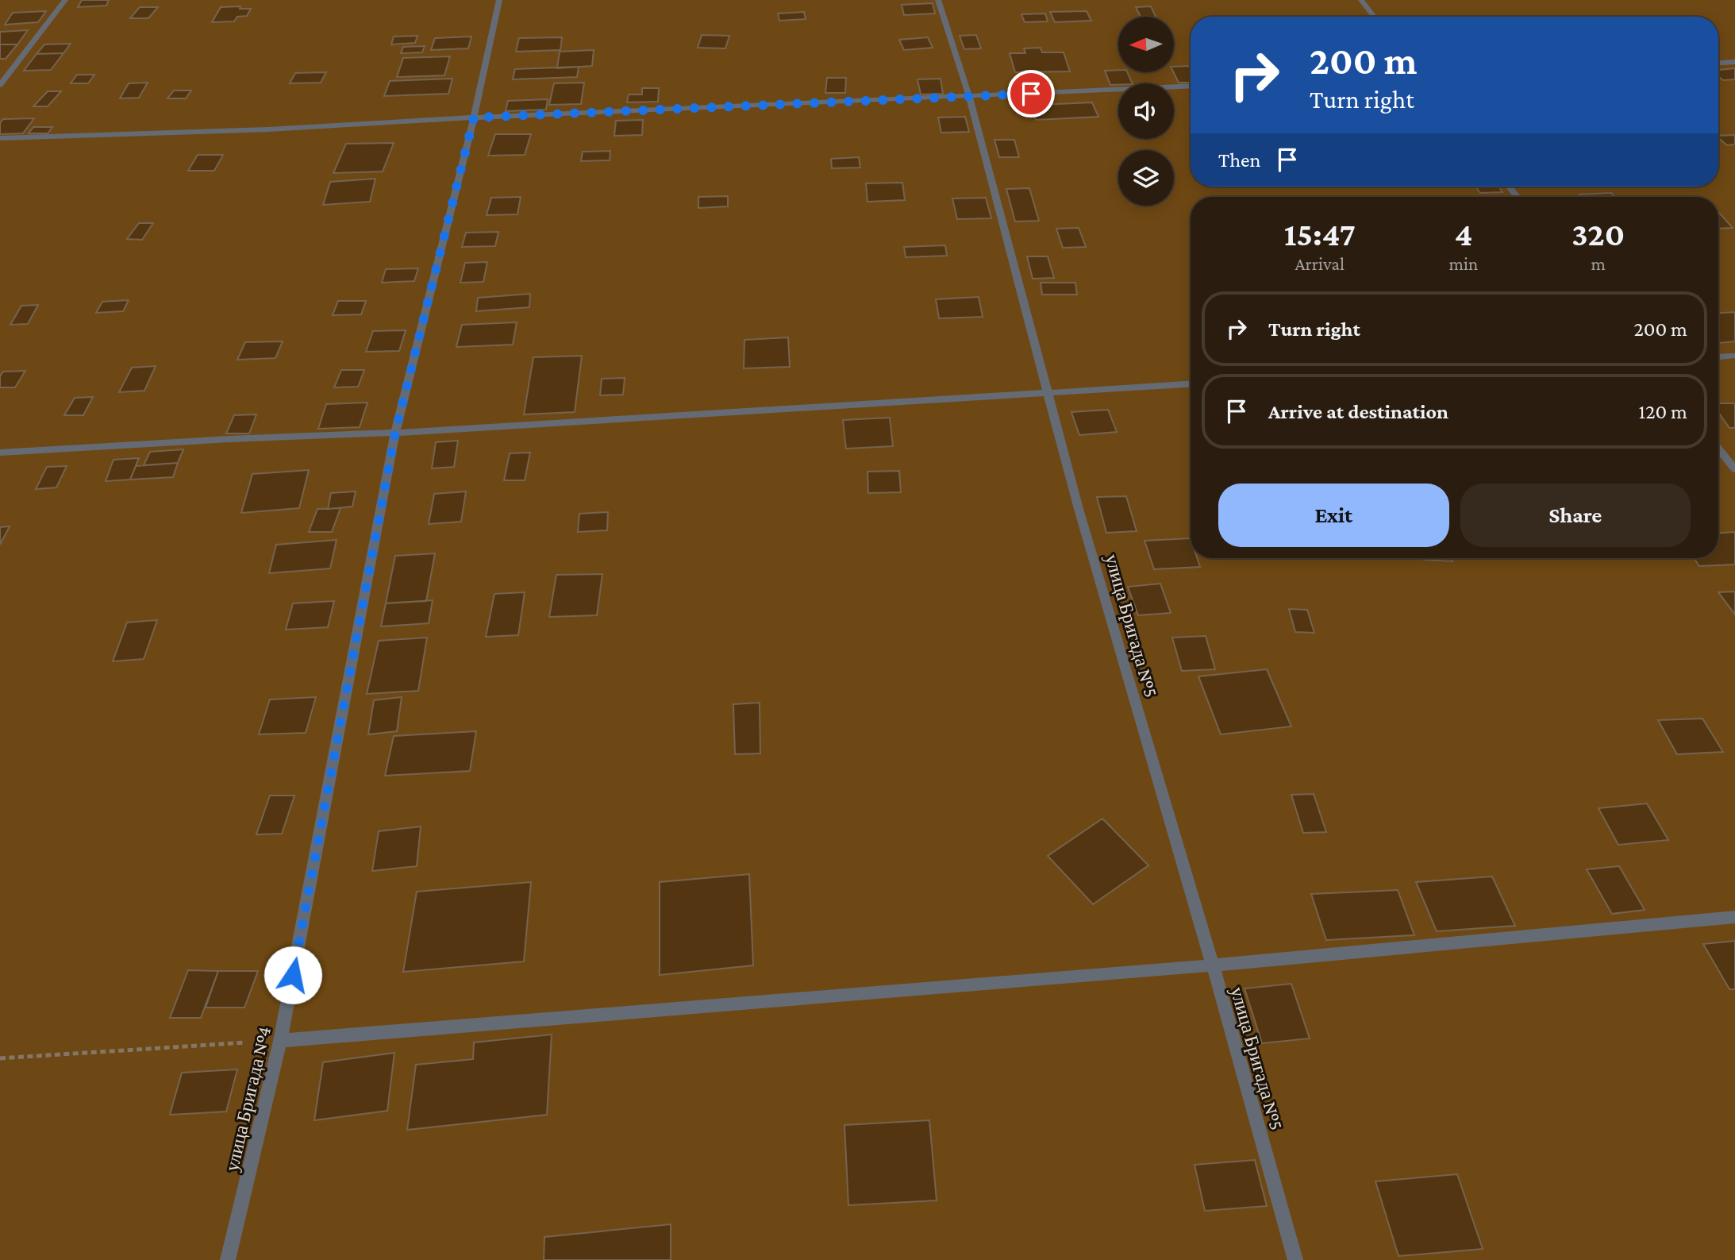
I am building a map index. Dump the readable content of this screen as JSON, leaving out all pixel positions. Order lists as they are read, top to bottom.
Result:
{
  "streets": {
    "lane": ["улица Бригада №5", "улица Бригада №4"]
  },
  "north": "left",
  "page": {
    "turn": ["200 m", "Turn right"],
    "then": "Then",
    "eta": [
      "15:47",
      "Arrival",
      "4",
      "min",
      "320",
      "m"
    ],
    "list": [
      {
        "name": "Turn right",
        "value": "200 m"
      },
      {
        "name": "Arrive at destination",
        "value": "120 m"
      }
    ],
    "buttons": ["Exit", "Share"]
  }
}
